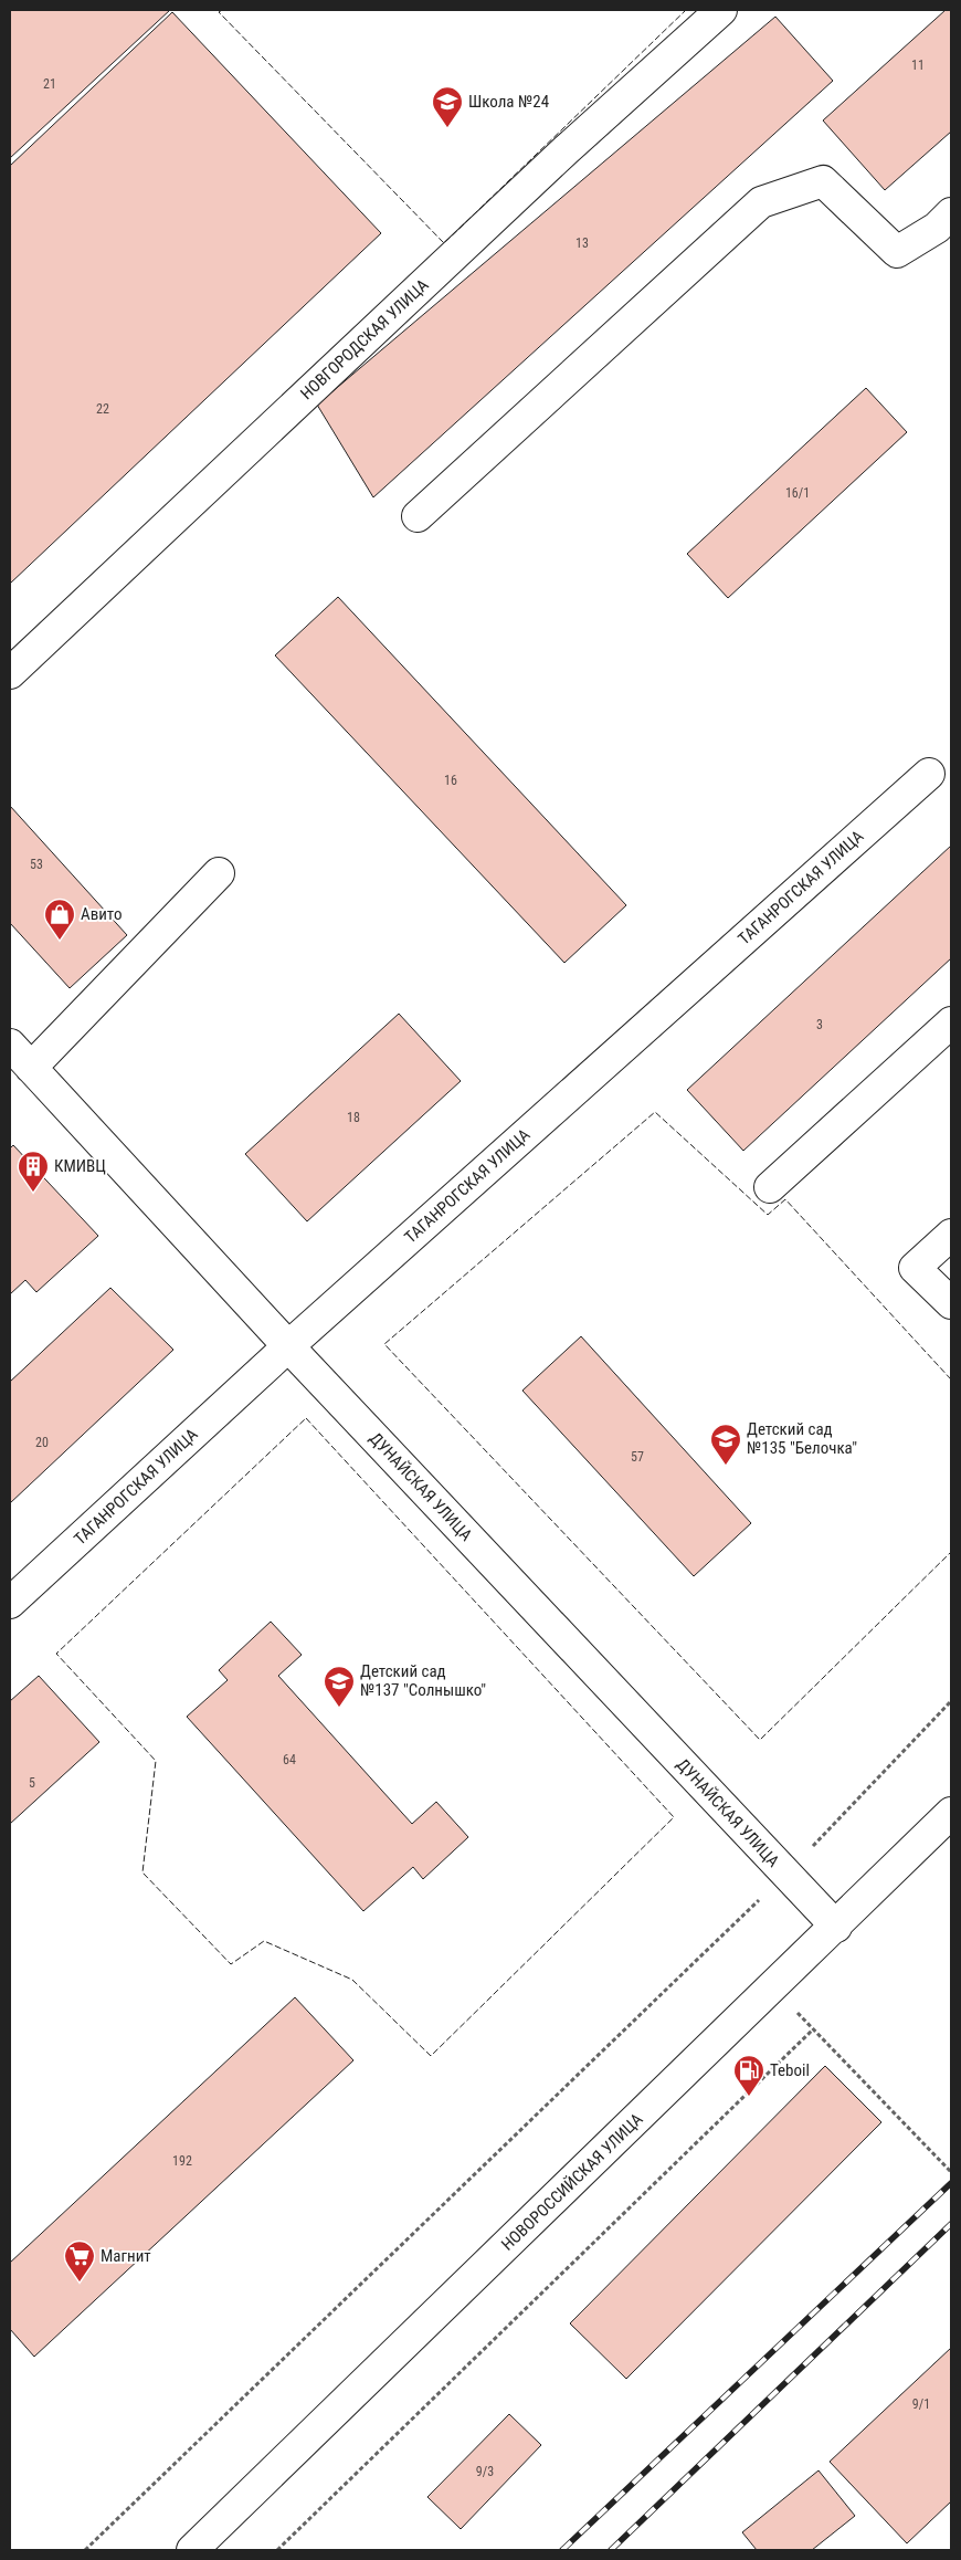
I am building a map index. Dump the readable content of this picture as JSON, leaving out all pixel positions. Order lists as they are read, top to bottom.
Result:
{
  "streets": {
    "street": [
      "НОВГОРОДСКАЯ УЛИЦА",
      "ТАГАНРОГСКАЯ УЛИЦА",
      "ДУНАЙСКАЯ УЛИЦА",
      "НОВОРОССИЙСКАЯ УЛИЦА"
    ]
  },
  "crossings": [
    ["ТАГАНРОГСКАЯ УЛИЦА", "ДУНАЙСКАЯ УЛИЦА"],
    ["ДУНАЙСКАЯ УЛИЦА", "НОВОРОССИЙСКАЯ УЛИЦА"]
  ],
  "places": {
    "school or university": ["Школа №24", "Детский сад №135 \"Белочка\"", "Детский сад №137 \"Солнышко\""],
    "shop": ["Авито"],
    "building": ["КМИВЦ"],
    "fuel station": ["Teboil"],
    "supermarket": ["Магнит"]
  },
  "house_numbers": [
    "11",
    "21",
    "13",
    "22",
    "16/1",
    "16",
    "53",
    "3",
    "18",
    "20",
    "57",
    "64",
    "5",
    "192",
    "9/1",
    "9/3"
  ]
}
